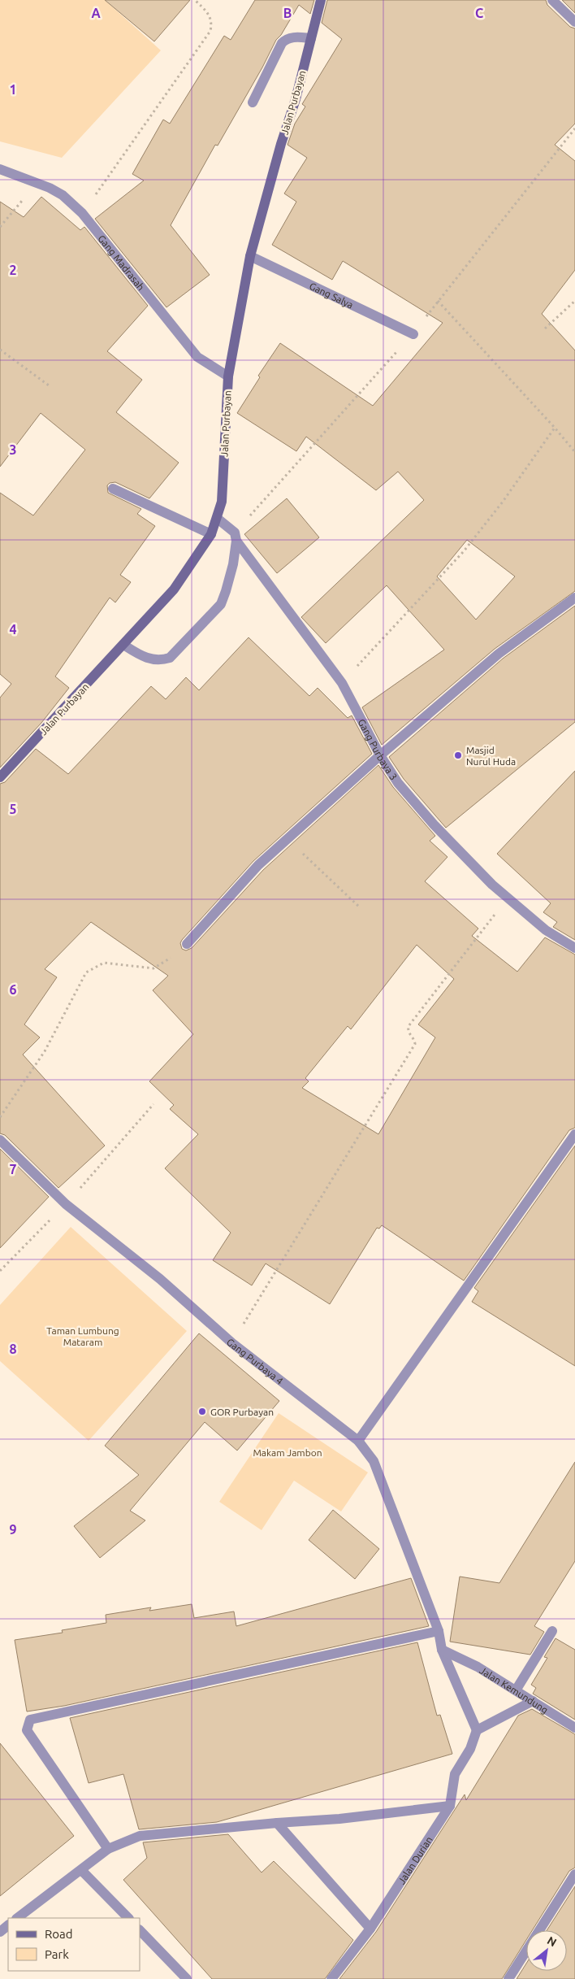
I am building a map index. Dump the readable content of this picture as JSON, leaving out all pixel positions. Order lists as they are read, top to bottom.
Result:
{
  "streets": {
    "street": [
      "Jalan Purbayan",
      "Gang Madrasah",
      "Gang Salya",
      "Gang Purbaya 3",
      "Gang Purbaya 4",
      "Jalan Kemundung",
      "Jalan Durian"
    ]
  },
  "crossings": [
    ["Jalan Purbayan", "Gang Madrasah"],
    ["Jalan Purbayan", "Gang Salya"],
    ["Jalan Purbayan", "Gang Purbaya 3"],
    ["Gang Purbaya 4", "Jalan Kemundung"],
    ["Gang Purbaya 4", "Jalan Durian"]
  ],
  "parks": ["Taman Lumbung Mataram", "Makam Jambon"],
  "places": ["Masjid Nurul Huda", "GOR Purbayan"],
  "legend": ["Road", "Park"],
  "north": "top right",
  "grid": {
    "columns": ["A", "B", "C"],
    "rows": [
      "1",
      "2",
      "3",
      "4",
      "5",
      "6",
      "7",
      "8",
      "9"
    ]
  }
}
